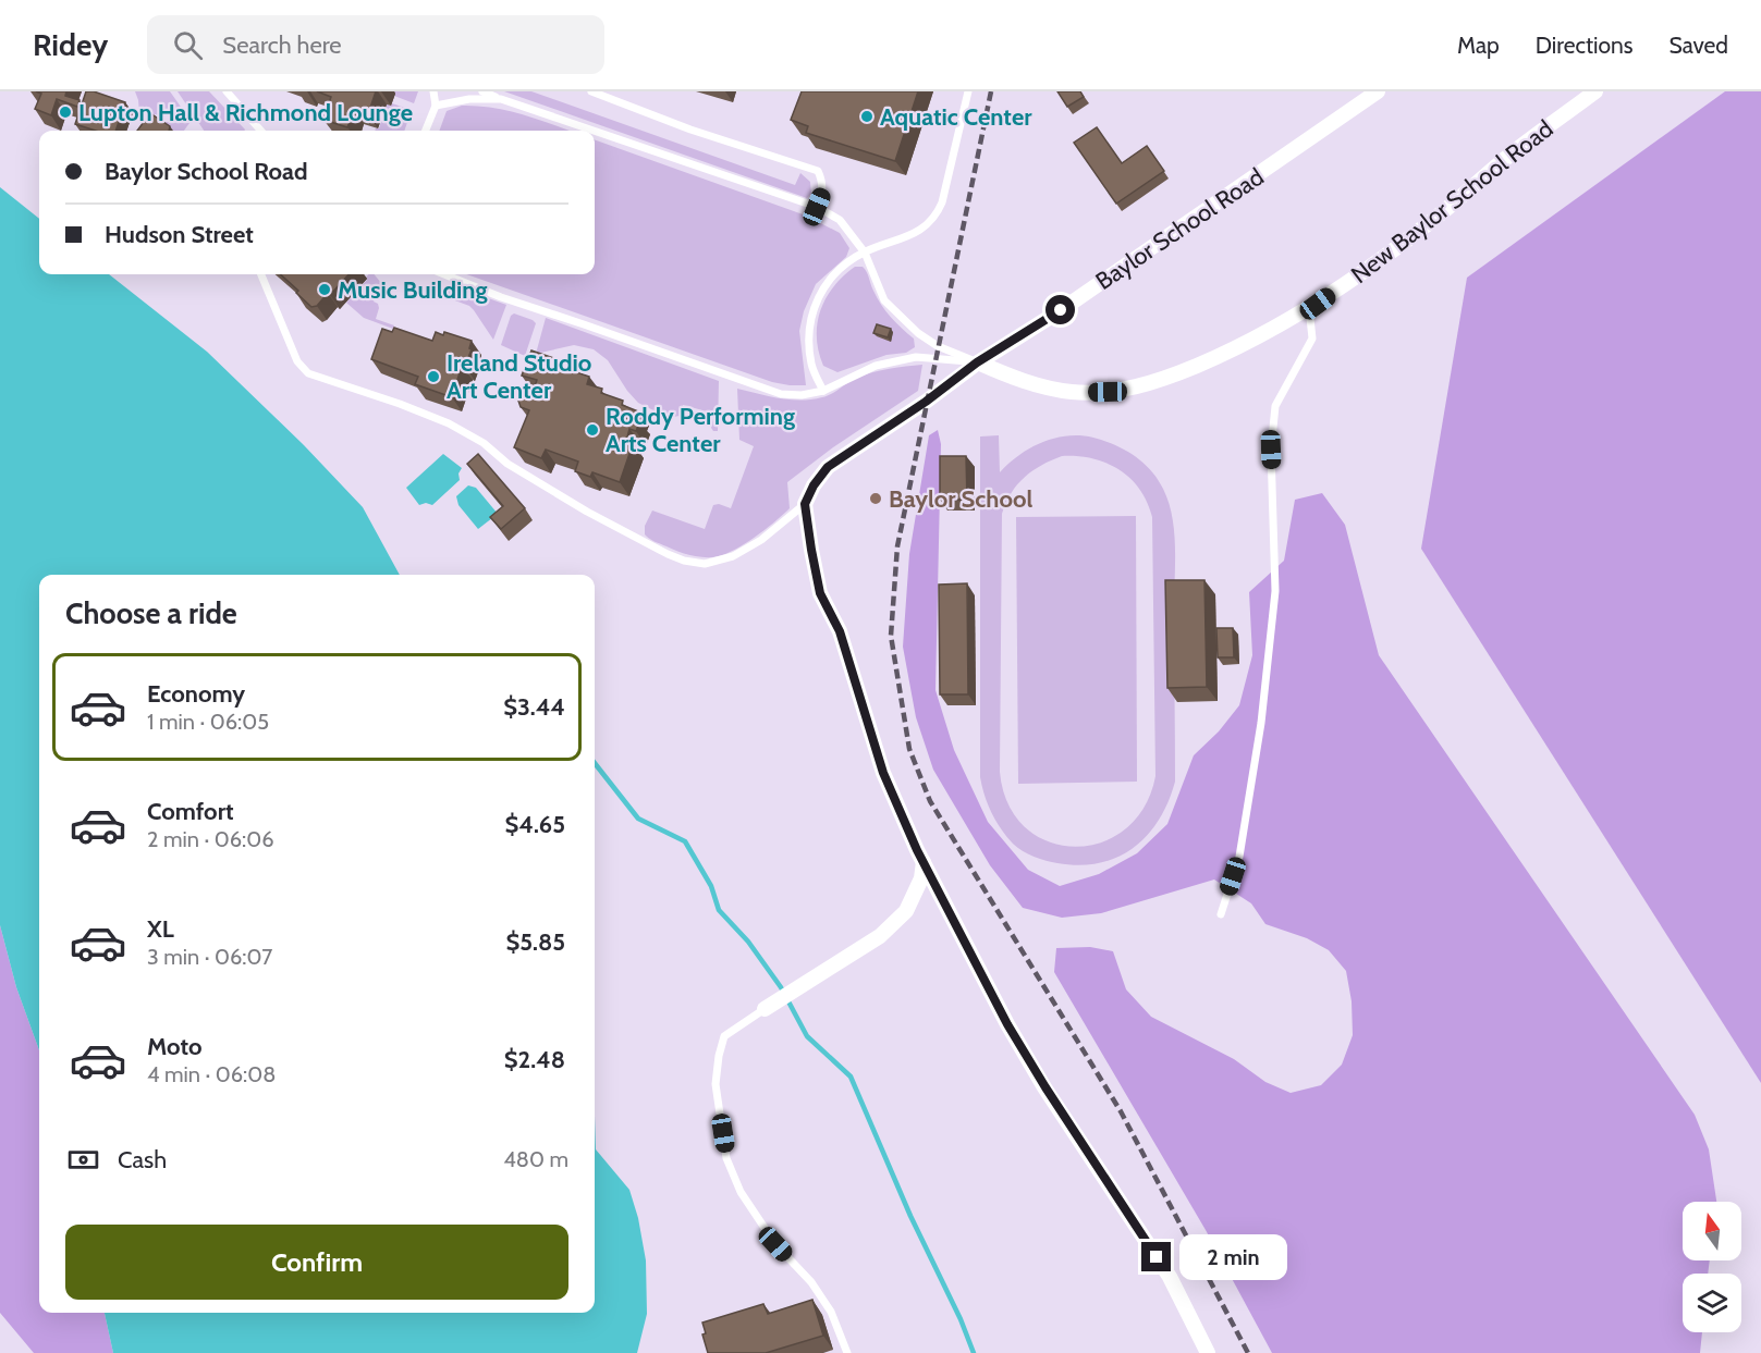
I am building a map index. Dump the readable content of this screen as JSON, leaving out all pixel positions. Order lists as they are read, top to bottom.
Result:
{
  "streets": {
    "street": ["New Baylor School Road", "Baylor School Road"]
  },
  "crossings": [
    ["New Baylor School Road", "Baylor School Road"]
  ],
  "places": [
    "Lupton Hall & Richmond Lounge",
    "Aquatic Center",
    "Music Building",
    "Ireland Studio Art Center",
    "Roddy Performing Arts Center",
    "Baylor School"
  ],
  "north": "top",
  "page": {
    "header": "Ridey",
    "search": "Search here",
    "nav": ["Map", "Directions", "Saved"],
    "banner": ["Baylor School Road", "Hudson Street"],
    "heading": "Choose a ride",
    "list": [
      {
        "name": "Economy",
        "note": "1 min · 06:05",
        "value": "$3.44"
      },
      {
        "name": "Comfort",
        "note": "2 min · 06:06",
        "value": "$4.65"
      },
      {
        "name": "XL",
        "note": "3 min · 06:07",
        "value": "$5.85"
      },
      {
        "name": "Moto",
        "note": "4 min · 06:08",
        "value": "$2.48"
      }
    ],
    "pay": ["Cash", "480 m"],
    "buttons": "Confirm",
    "bubble": "2 min"
  }
}
